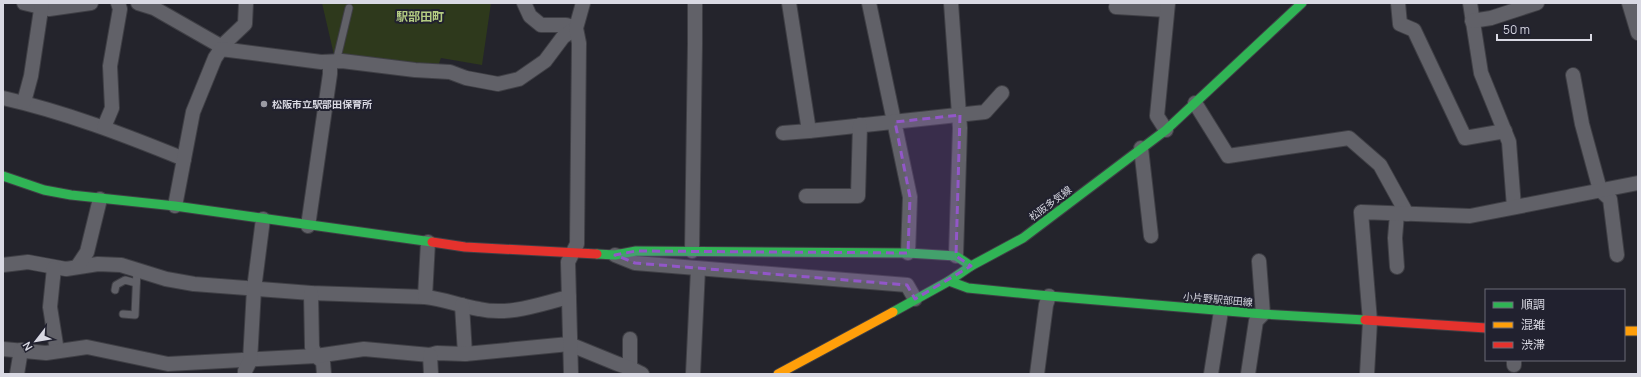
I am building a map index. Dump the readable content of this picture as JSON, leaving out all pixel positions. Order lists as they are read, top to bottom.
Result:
{
  "streets": {
    "main road": ["松阪多気線", "小片野駅部田線"]
  },
  "crossings": [
    ["松阪多気線", "小片野駅部田線"]
  ],
  "districts": ["駅部田町"],
  "places": ["松阪市立駅部田保育所"],
  "legend": ["順調", "混雑", "渋滞"],
  "scale_bar": "50 m",
  "north": "bottom left"
}
